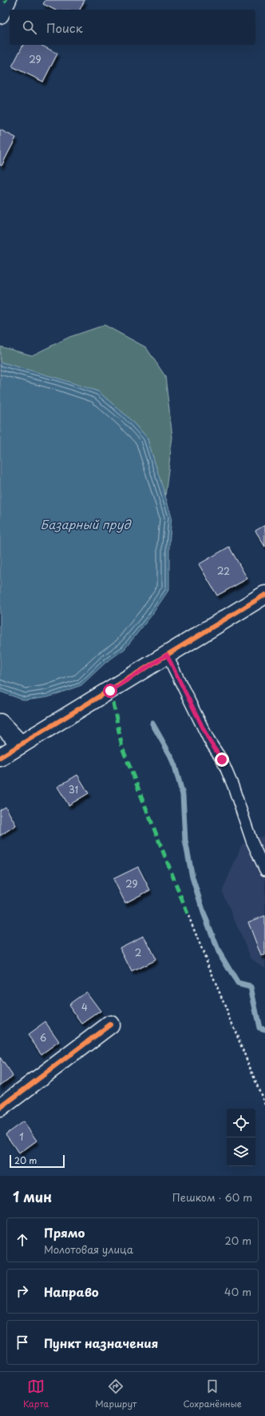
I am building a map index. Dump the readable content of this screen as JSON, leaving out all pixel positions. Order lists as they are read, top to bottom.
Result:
{
  "water": ["Базарный пруд"],
  "house_numbers": [
    "29",
    "22",
    "31",
    "29",
    "2",
    "4",
    "6",
    "1"
  ],
  "scale_bar": "20 m",
  "page": {
    "search": "Поиск",
    "scale": "20 m",
    "heading": ["1 мин", "Пешком · 60 m"],
    "list": [
      ["Прямо", "Молотовая улица", "20 m"],
      ["Направо", "40 m"],
      "Пункт назначения"
    ],
    "nav": ["Карта", "Маршрут", "Сохранённые"]
  }
}
